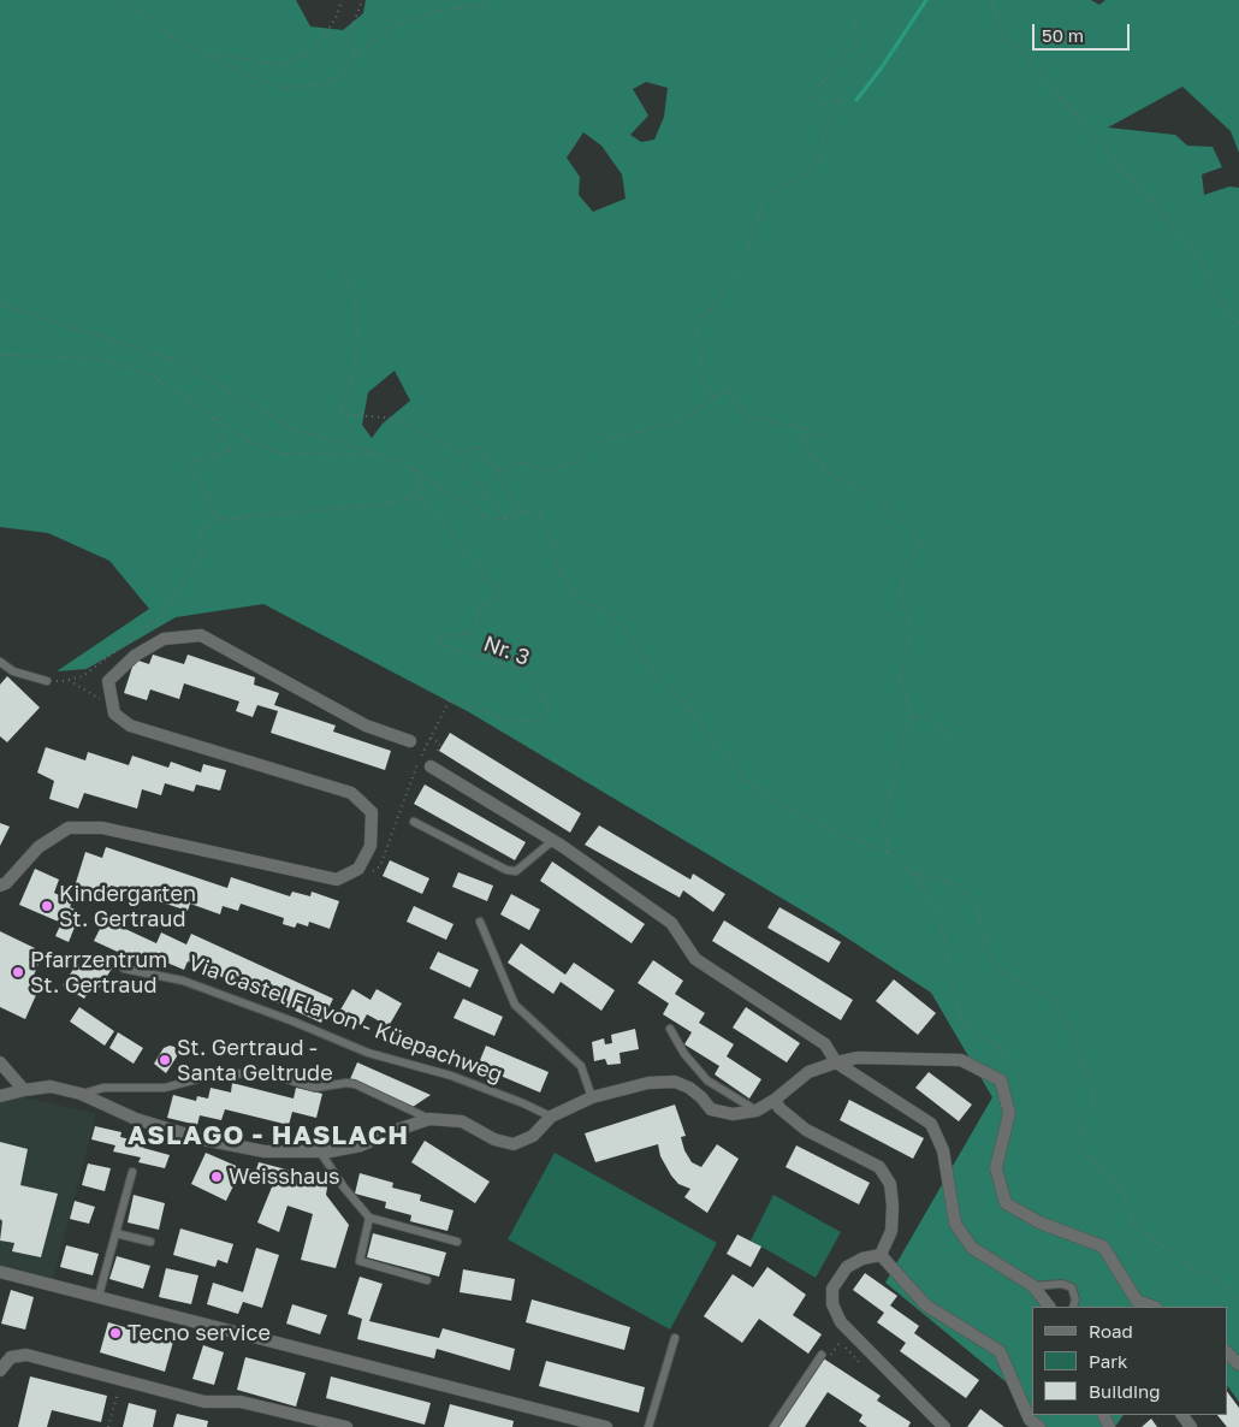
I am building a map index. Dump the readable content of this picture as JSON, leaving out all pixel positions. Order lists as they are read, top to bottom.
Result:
{
  "streets": {
    "lane": ["Via Castel Flavon - Küepachweg"],
    "path": ["Nr. 3"]
  },
  "districts": ["ASLAGO - HASLACH"],
  "places": [
    "Kindergarten St. Gertraud",
    "Pfarrzentrum St. Gertraud",
    "St. Gertraud - Santa Geltrude",
    "Weisshaus",
    "Tecno service"
  ],
  "legend": ["Road", "Park", "Building"],
  "scale_bar": "50 m"
}
